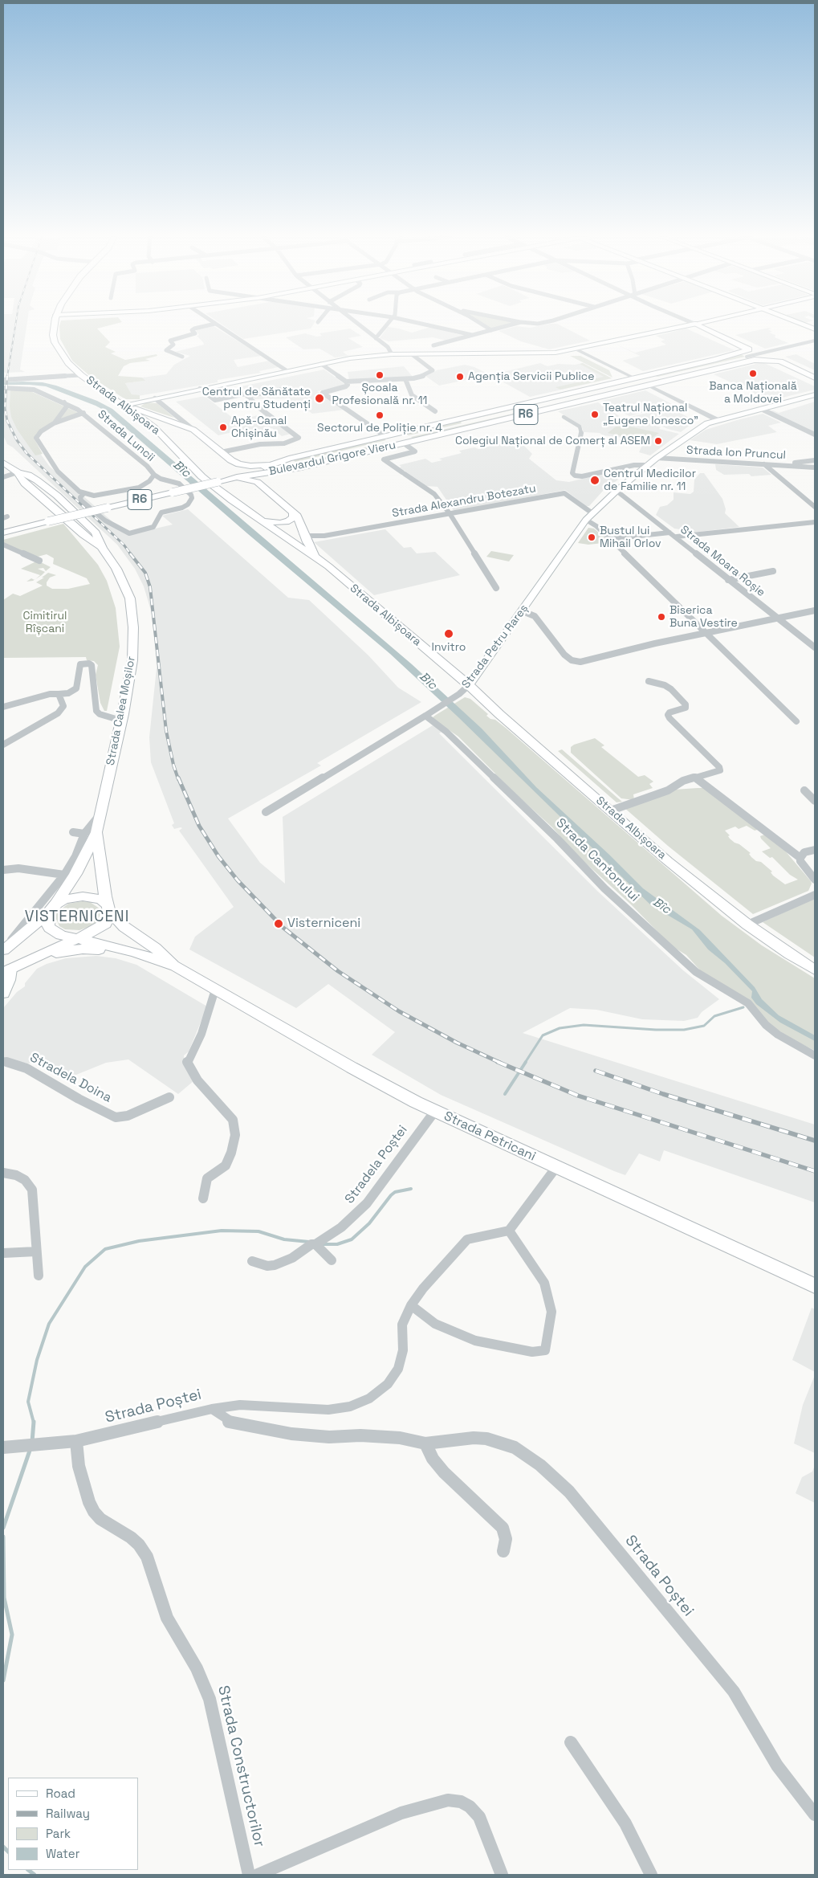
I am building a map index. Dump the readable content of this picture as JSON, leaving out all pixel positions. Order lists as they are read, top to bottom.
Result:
{
  "streets": {
    "main road": [
      "Strada Albișoara",
      "R6",
      "Bulevardul Grigore Vieru",
      "Strada Petru Rareș",
      "Strada Calea Moșilor",
      "Strada Petricani"
    ],
    "street": [
      "Strada Luncii",
      "Strada Ion Pruncul",
      "Strada Alexandru Botezatu",
      "Strada Moara Roșie",
      "Strada Cantonului",
      "Stradela Doina",
      "Stradela Poștei",
      "Strada Poștei",
      "Strada Constructorilor"
    ]
  },
  "crossings": [
    ["Strada Albișoara", "Strada Petru Rareș"],
    ["R6", "Bulevardul Grigore Vieru"],
    ["Strada Ion Pruncul", "Strada Petru Rareș"],
    ["Strada Alexandru Botezatu", "Strada Petru Rareș"],
    ["Strada Moara Roșie", "Strada Petru Rareș"],
    ["Strada Petru Rareș", "Strada Cantonului"],
    ["Strada Petricani", "Stradela Poștei"],
    ["Strada Poștei", "Strada Constructorilor"]
  ],
  "districts": ["VISTERNICENI"],
  "water": ["Bîc"],
  "parks": ["Cimitirul Rîșcani"],
  "places": [
    "Banca Națională a Moldovei",
    "Școala Profesională nr. 11",
    "Agenția Servicii Publice",
    "Centrul de Sănătate pentru Studenți",
    "Teatrul Național „Eugene Ionesco”",
    "Sectorul de Poliție nr. 4",
    "Apă-Canal Chișinău",
    "Colegiul Național de Comerț al ASEM",
    "Centrul Medicilor de Familie nr. 11",
    "Bustul lui Mihail Orlov",
    "Biserica Buna Vestire",
    "Invitro",
    "Visterniceni"
  ],
  "legend": [
    "Road",
    "Railway",
    "Park",
    "Water"
  ]
}
